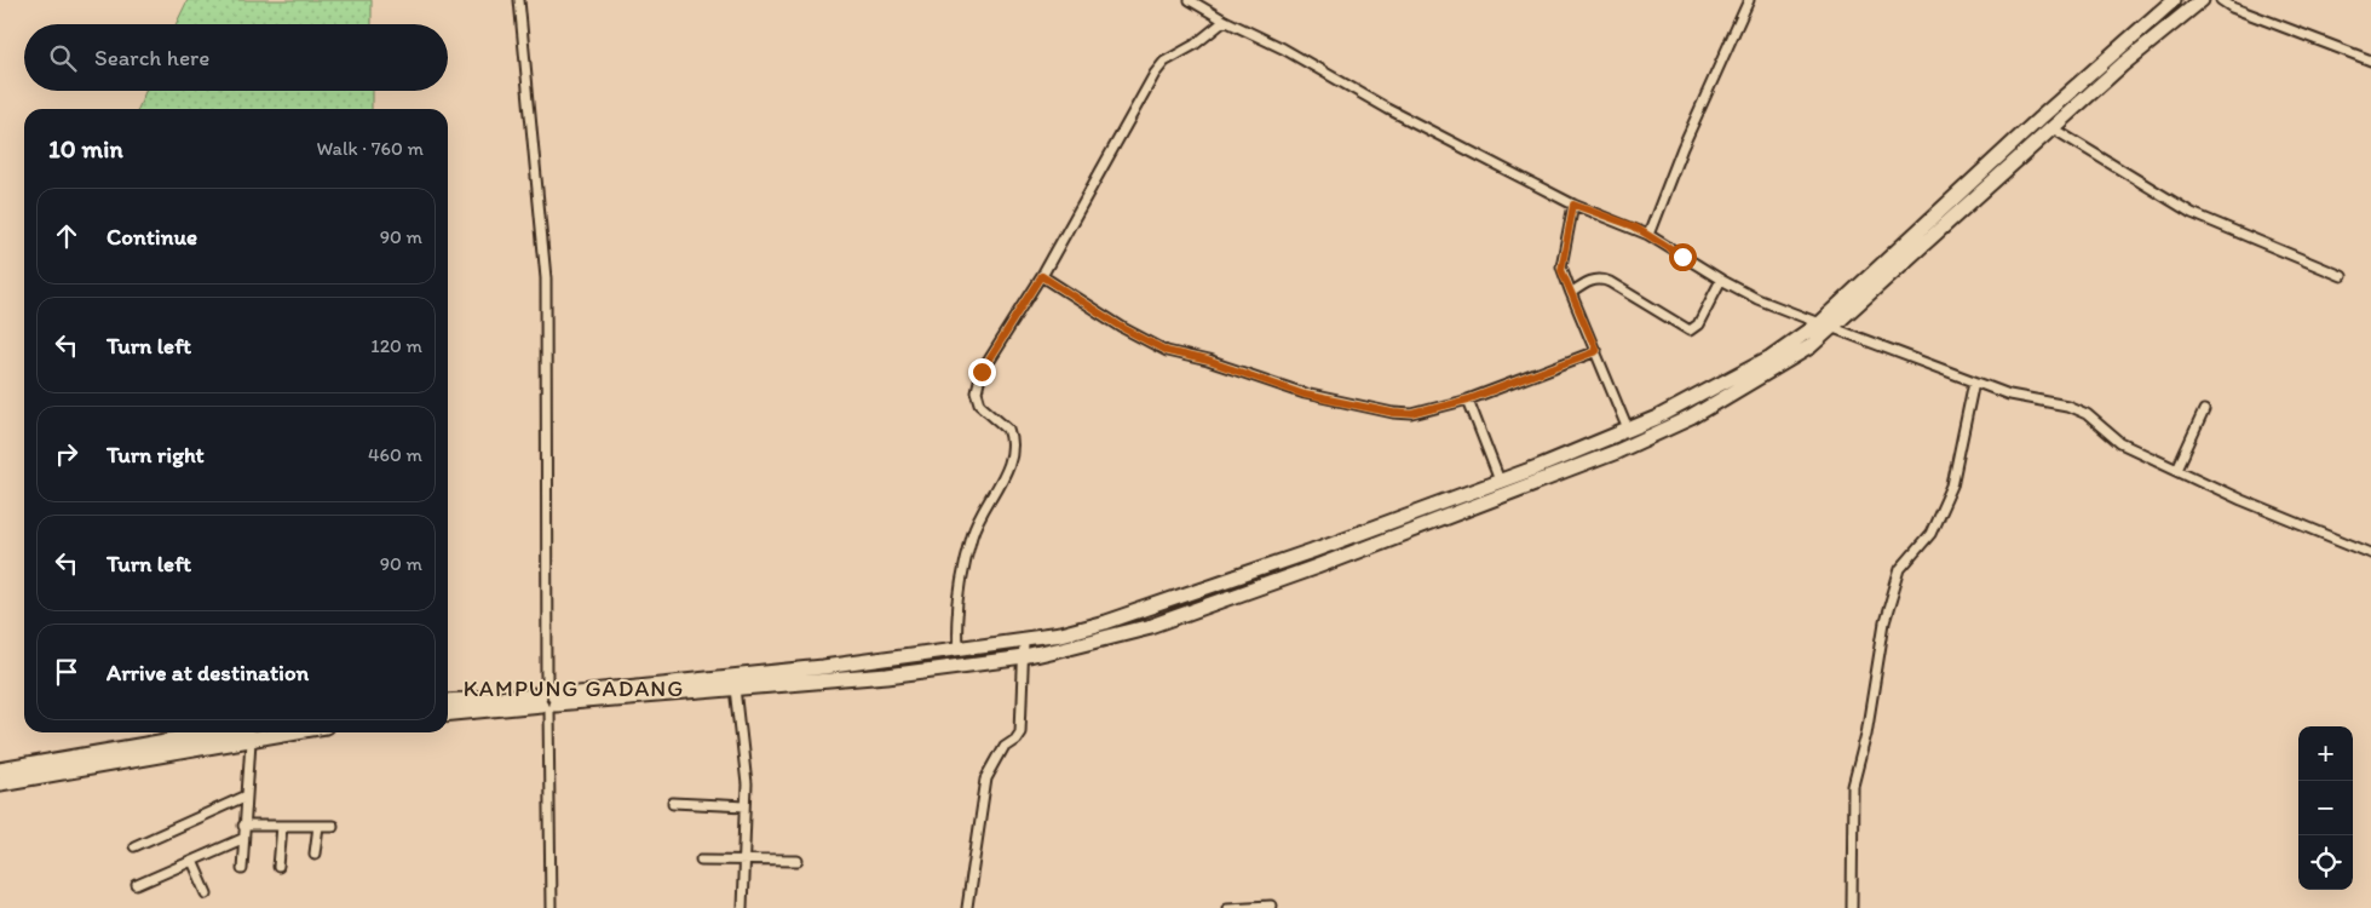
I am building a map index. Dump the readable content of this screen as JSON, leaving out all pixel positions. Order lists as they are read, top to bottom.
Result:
{
  "districts": ["KAMPUNG GADANG"],
  "page": {
    "search": "Search here",
    "heading": ["10 min", "Walk · 760 m"],
    "list": [
      ["Continue", "90 m"],
      ["Turn left", "120 m"],
      ["Turn right", "460 m"],
      ["Turn left", "90 m"],
      "Arrive at destination"
    ],
    "map_buttons": ["+", "−"]
  }
}
